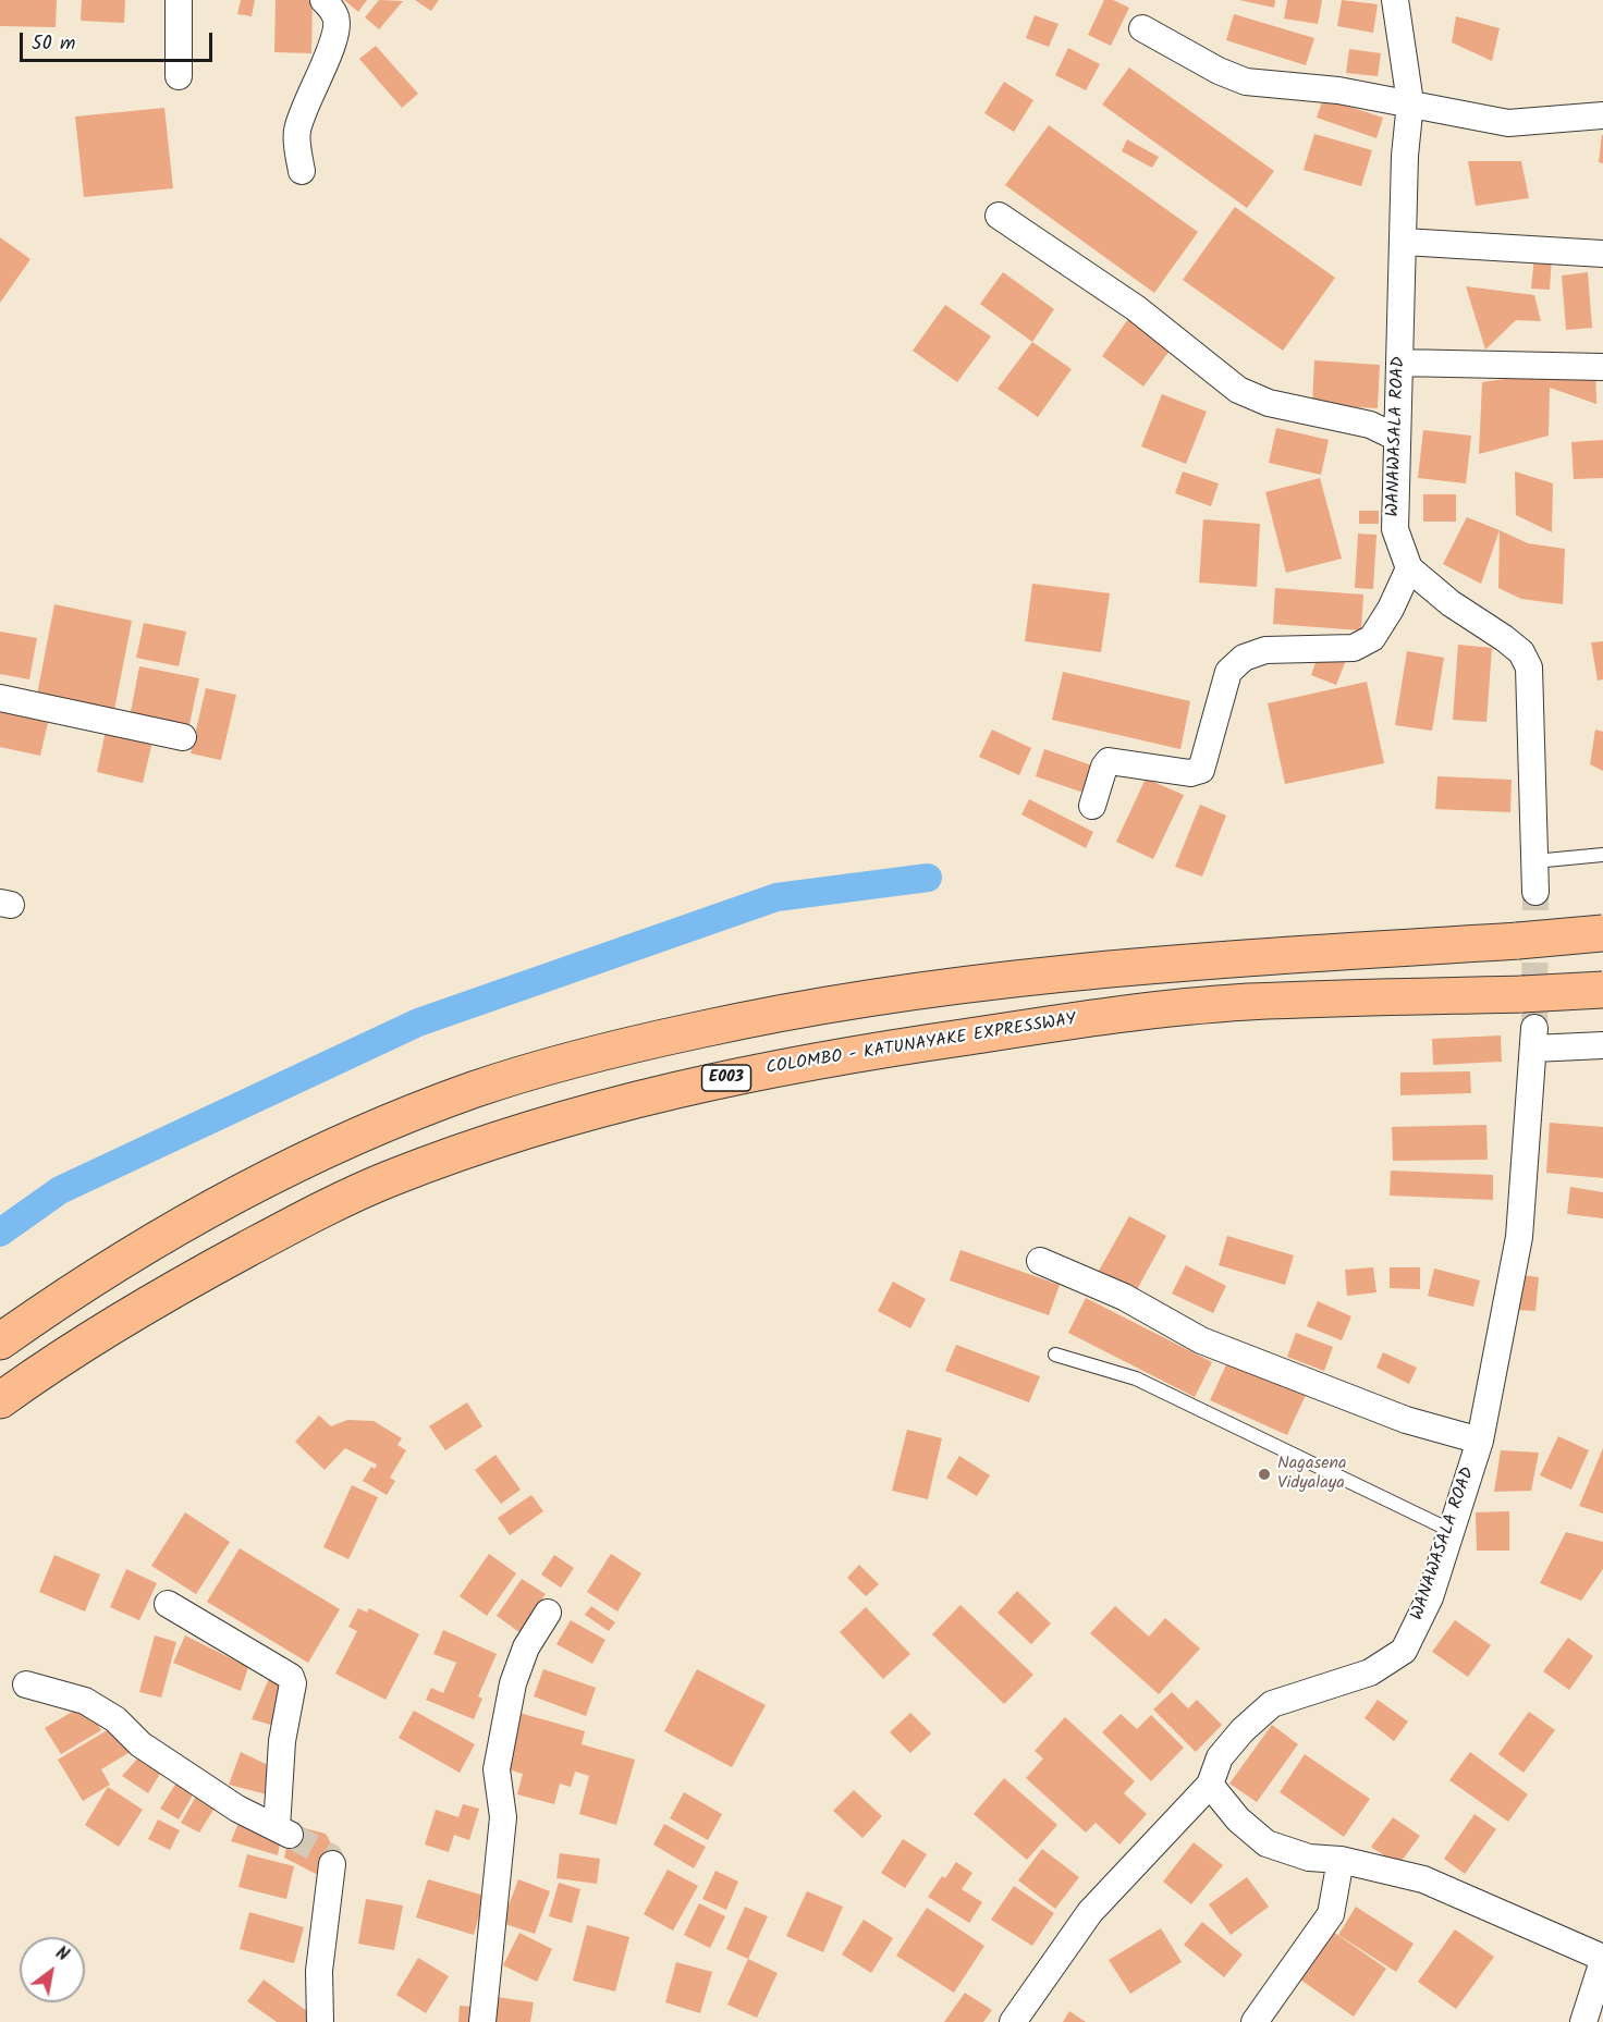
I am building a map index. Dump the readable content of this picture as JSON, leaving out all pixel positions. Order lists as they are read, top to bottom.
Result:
{
  "streets": {
    "highway": ["COLOMBO - KATUNAYAKE EXPRESSWAY", "E003"],
    "street": ["WANAWASALA ROAD"]
  },
  "places": ["Nagasena Vidyalaya"],
  "scale_bar": "50 m",
  "north": "top right"
}
